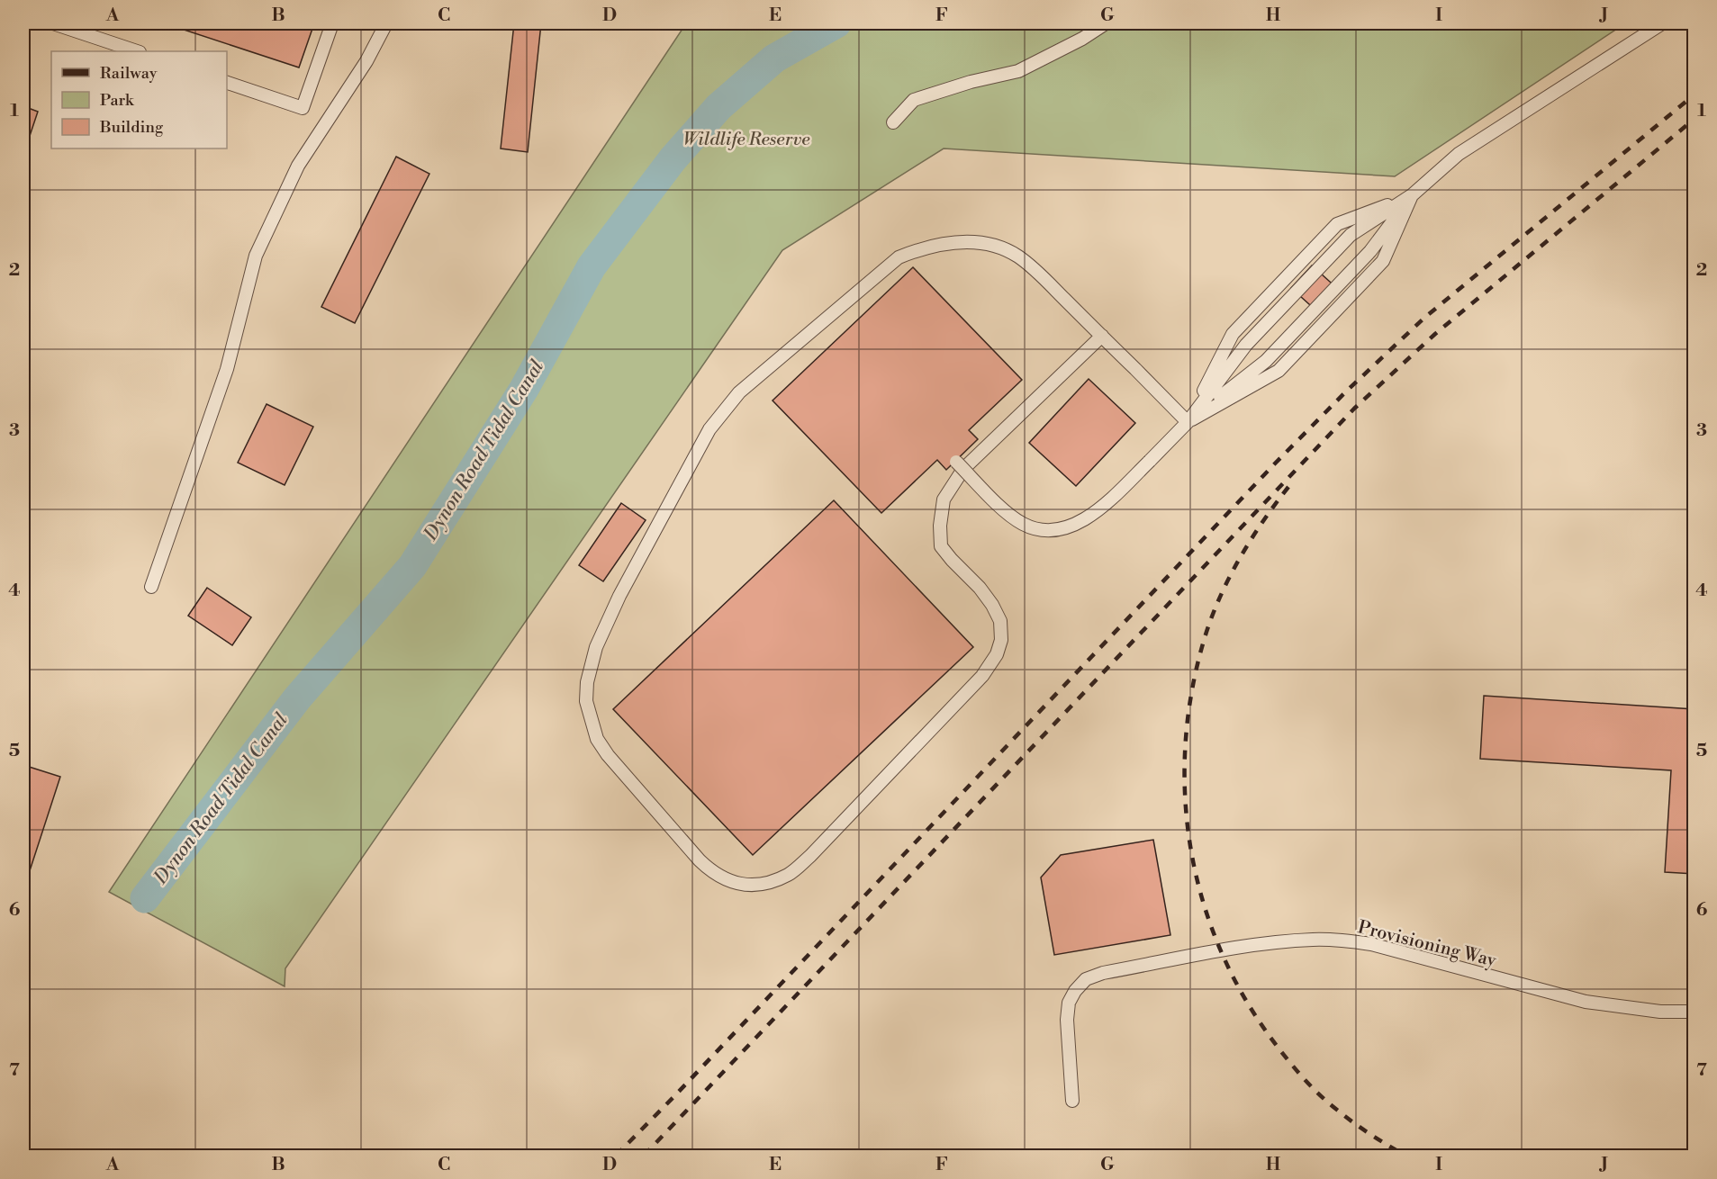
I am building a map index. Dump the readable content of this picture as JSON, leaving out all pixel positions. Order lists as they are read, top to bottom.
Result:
{
  "streets": {
    "lane": ["Provisioning Way"]
  },
  "water": ["Dynon Road Tidal Canal"],
  "parks": ["Wildlife Reserve"],
  "legend": ["Railway", "Park", "Building"],
  "grid": {
    "columns": [
      "A",
      "B",
      "C",
      "D",
      "E",
      "F",
      "G",
      "H",
      "I",
      "J"
    ],
    "rows": [
      "1",
      "2",
      "3",
      "4",
      "5",
      "6",
      "7"
    ]
  }
}
